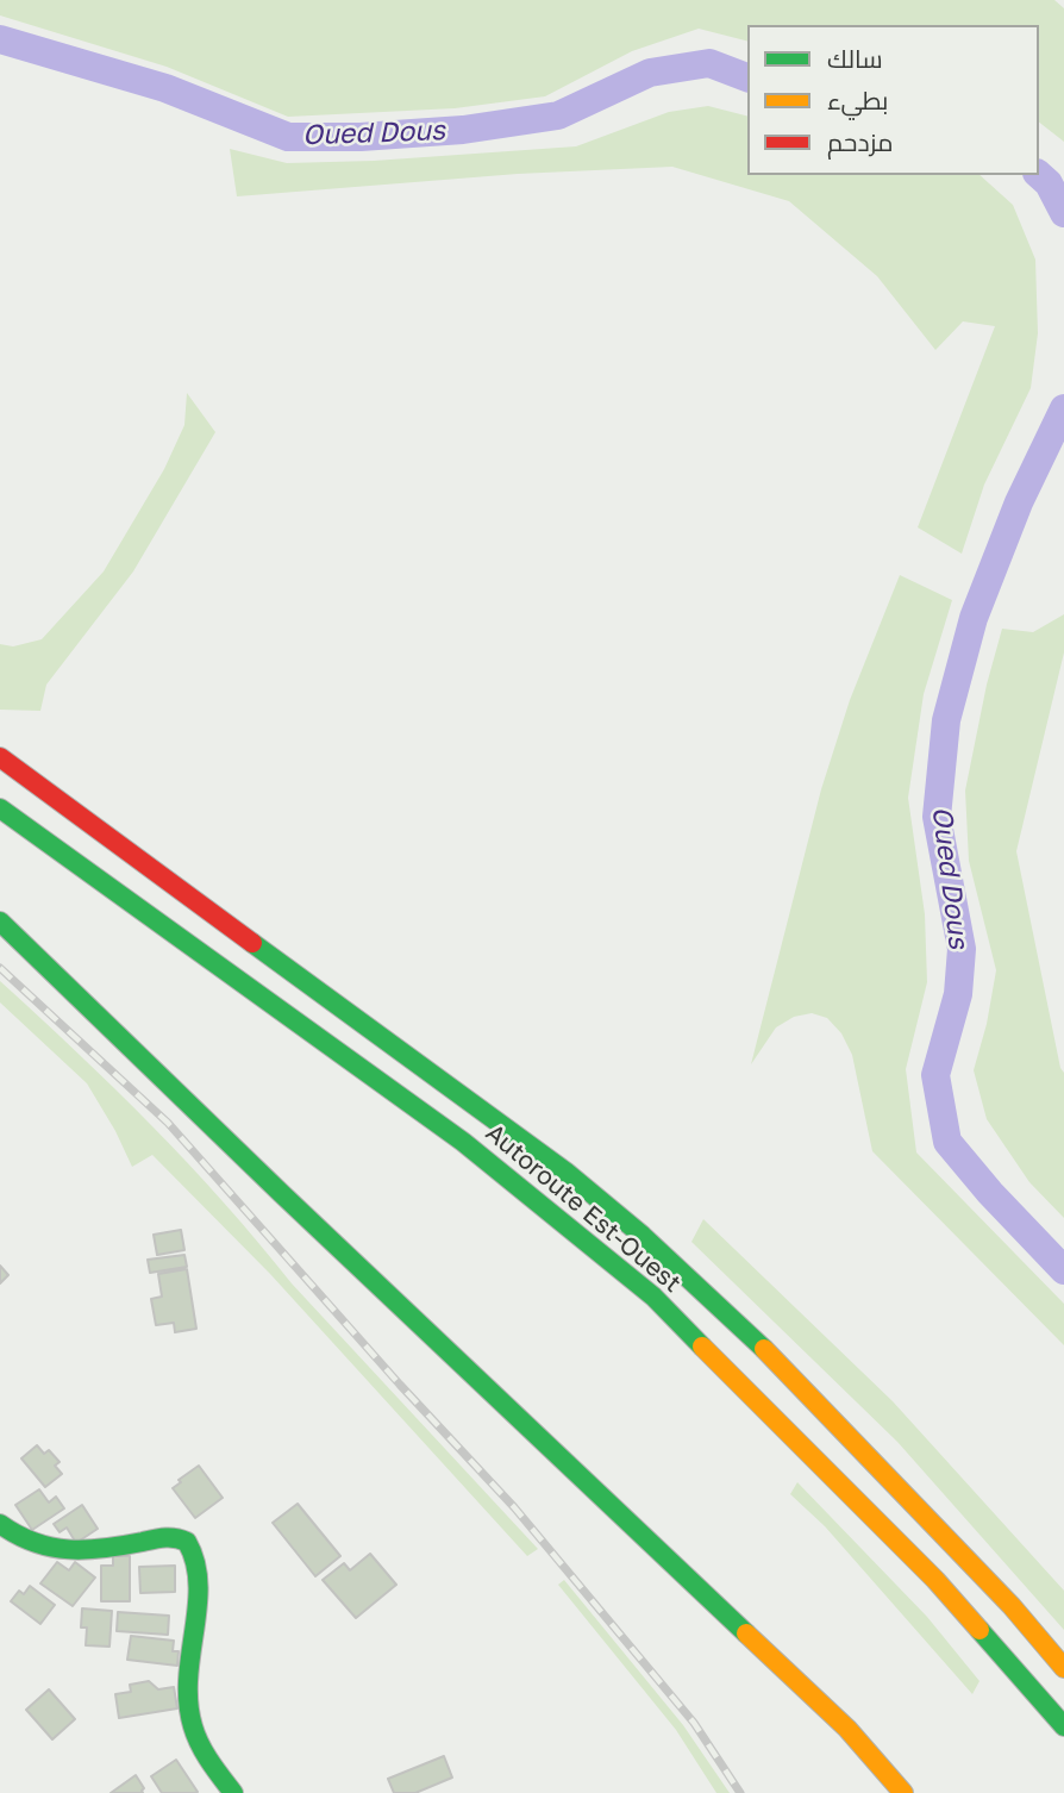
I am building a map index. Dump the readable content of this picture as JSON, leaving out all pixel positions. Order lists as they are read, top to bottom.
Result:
{
  "streets": {
    "main road": ["Autoroute Est-Ouest"]
  },
  "water": ["Oued Dous"],
  "legend": ["سالك", "بطيء", "مزدحم"]
}
